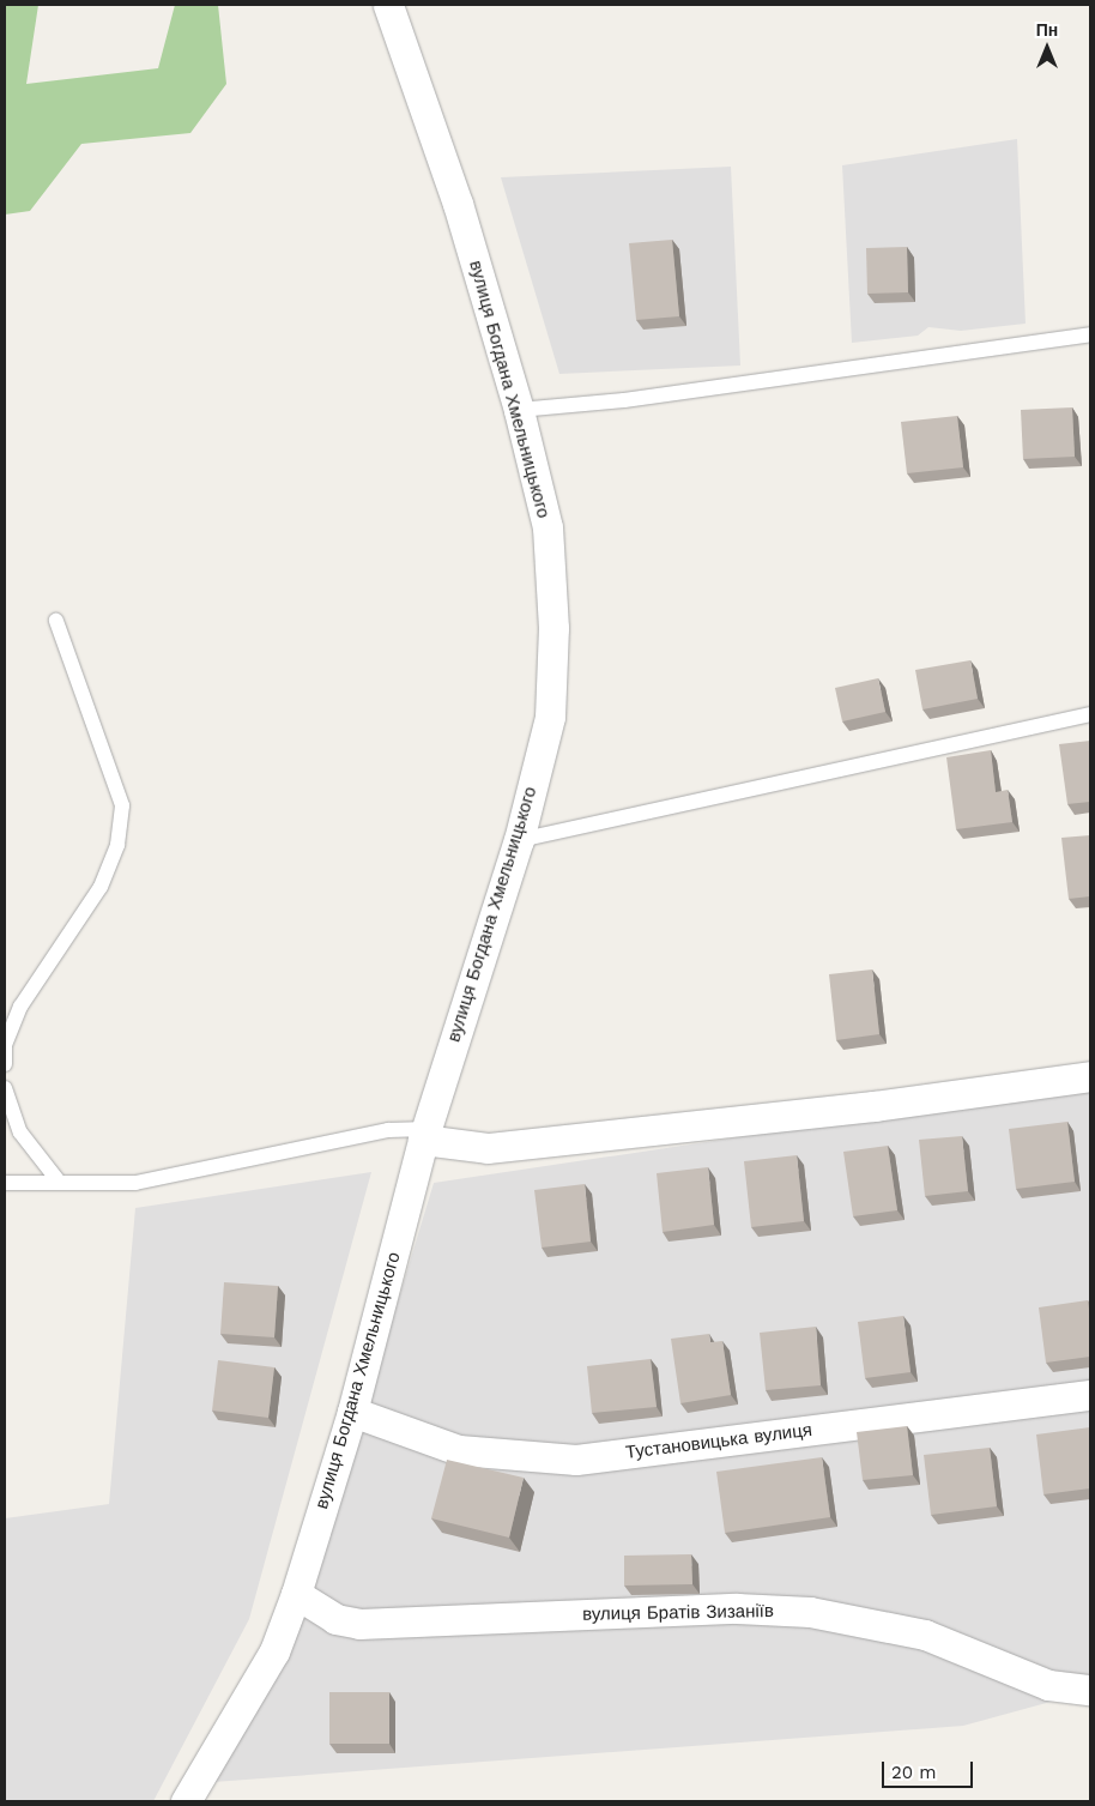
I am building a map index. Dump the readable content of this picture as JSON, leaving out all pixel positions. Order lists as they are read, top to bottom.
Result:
{
  "streets": {
    "street": ["вулиця Богдана Хмельницького", "Тустановицька вулиця", "вулиця Братів Зизаніїв"]
  },
  "crossings": [
    ["вулиця Богдана Хмельницького", "Тустановицька вулиця"],
    ["вулиця Богдана Хмельницького", "вулиця Братів Зизаніїв"]
  ],
  "scale_bar": "20 m",
  "north": "top"
}
